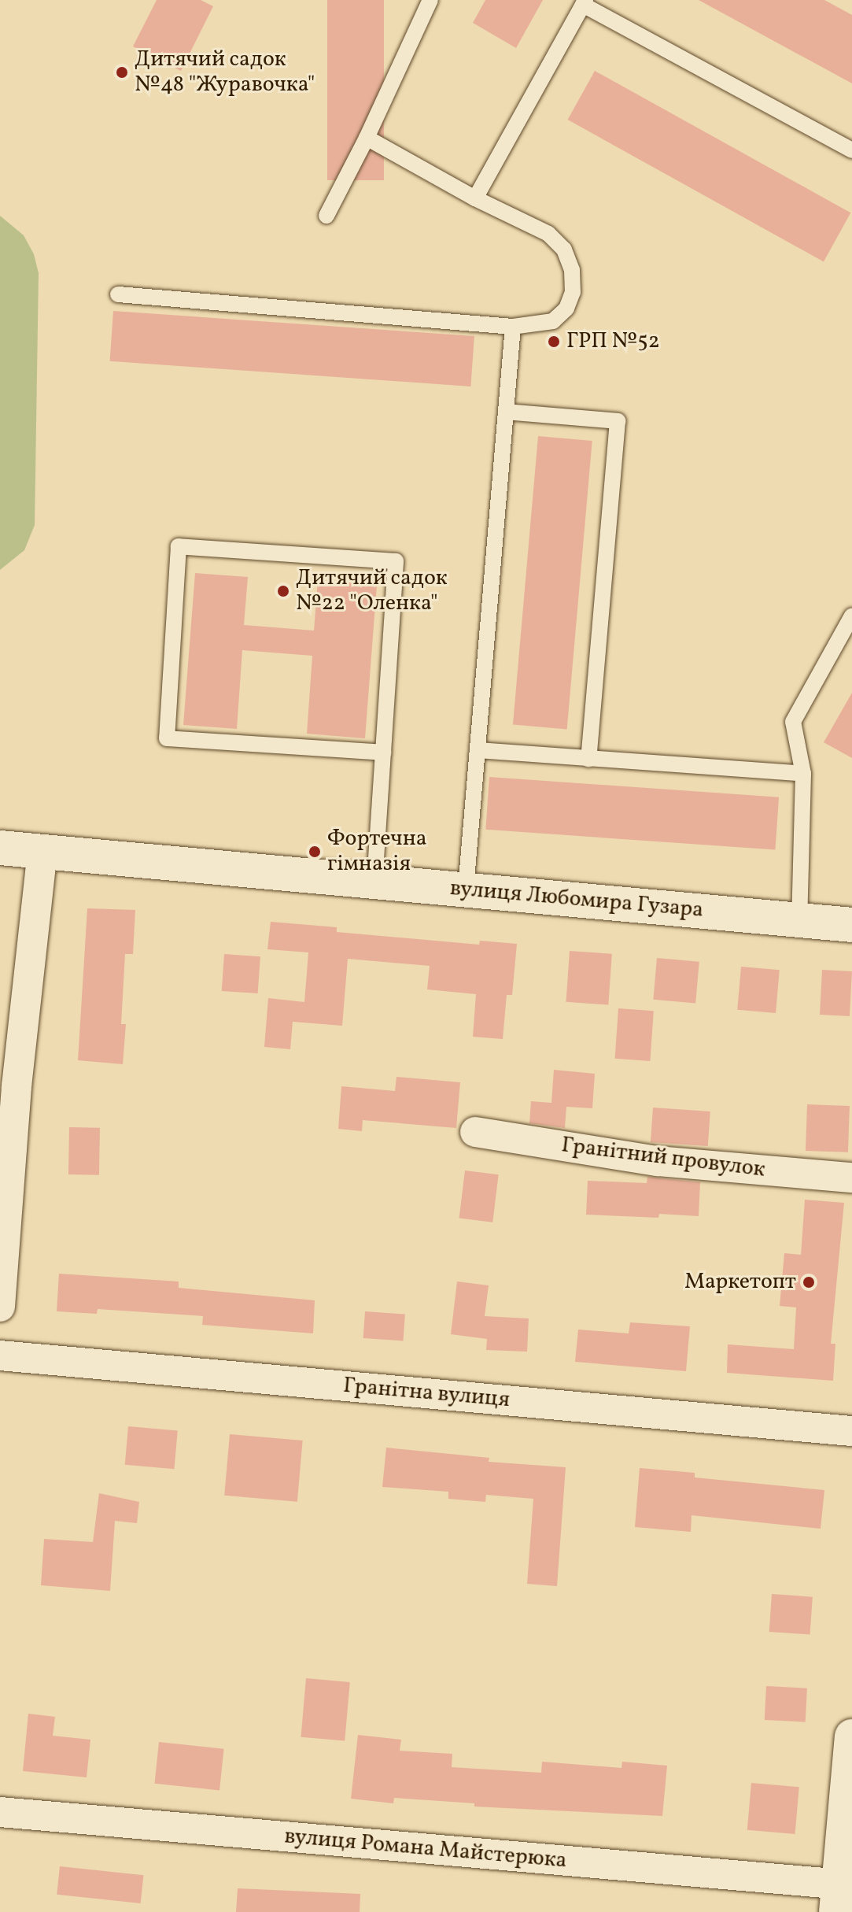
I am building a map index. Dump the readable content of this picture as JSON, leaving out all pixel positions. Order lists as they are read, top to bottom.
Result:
{
  "streets": {
    "street": [
      "вулиця Любомира Гузара",
      "Гранітний провулок",
      "Гранітна вулиця",
      "вулиця Романа Майстерюка"
    ]
  },
  "places": [
    "Дитячий садок №48 \"Журавочка\"",
    "ГРП №52",
    "Дитячий садок №22 \"Оленка\"",
    "Фортечна гімназія",
    "Маркетопт"
  ]
}
